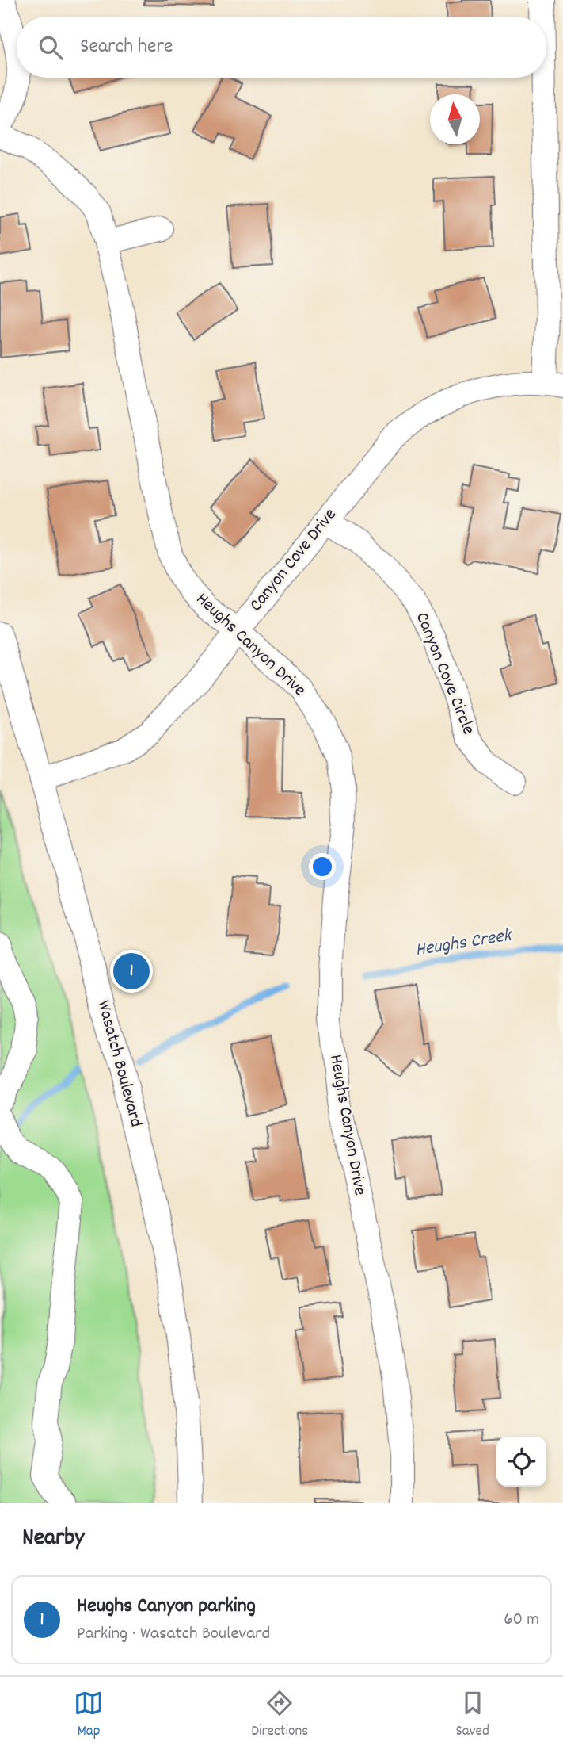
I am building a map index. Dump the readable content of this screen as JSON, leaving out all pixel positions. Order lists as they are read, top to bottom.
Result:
{
  "streets": {
    "street": [
      "Canyon Cove Drive",
      "Heughs Canyon Drive",
      "Canyon Cove Circle",
      "Wasatch Boulevard"
    ]
  },
  "crossings": [
    ["Canyon Cove Drive", "Heughs Canyon Drive"],
    ["Canyon Cove Drive", "Canyon Cove Circle"],
    ["Canyon Cove Drive", "Wasatch Boulevard"]
  ],
  "water": ["Heughs Creek"],
  "north": "top",
  "page": {
    "search": "Search here",
    "pins": "1",
    "heading": "Nearby",
    "list": [
      {
        "mark": "1",
        "name": "Heughs Canyon parking",
        "note": "Parking · Wasatch Boulevard",
        "value": "60 m"
      }
    ],
    "nav": ["Map", "Directions", "Saved"]
  }
}
